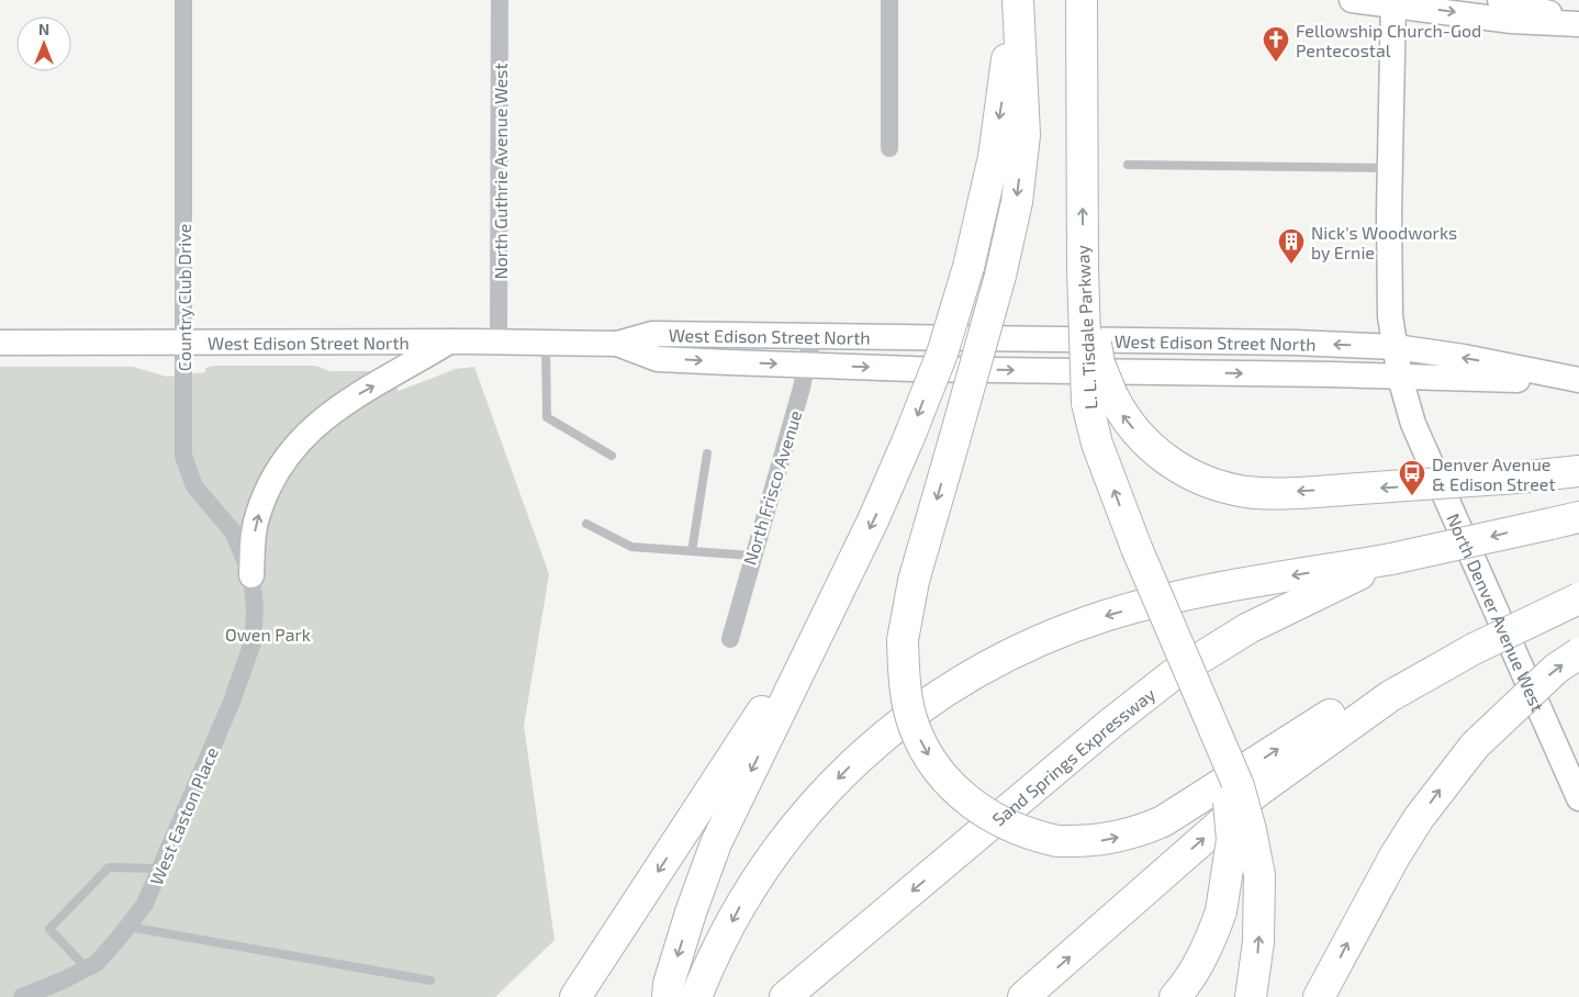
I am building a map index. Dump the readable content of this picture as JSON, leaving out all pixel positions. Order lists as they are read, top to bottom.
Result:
{
  "streets": {
    "highway": ["L. L. Tisdale Parkway", "Sand Springs Expressway"],
    "main road": ["West Edison Street North", "North Denver Avenue West"],
    "street": [
      "North Guthrie Avenue West",
      "Country Club Drive",
      "North Frisco Avenue",
      "West Easton Place"
    ]
  },
  "crossings": [
    ["North Guthrie Avenue West", "West Edison Street North"],
    ["Country Club Drive", "West Edison Street North"],
    ["Country Club Drive", "West Easton Place"],
    ["West Edison Street North", "North Frisco Avenue"],
    ["West Edison Street North", "North Denver Avenue West"]
  ],
  "one_way": ["L. L. Tisdale Parkway"],
  "parks": ["Owen Park"],
  "places": {
    "church": ["Fellowship Church-God Pentecostal"],
    "building": ["Nick's Woodworks by Ernie"],
    "bus stop": ["Denver Avenue & Edison Street"]
  },
  "north": "top"
}
